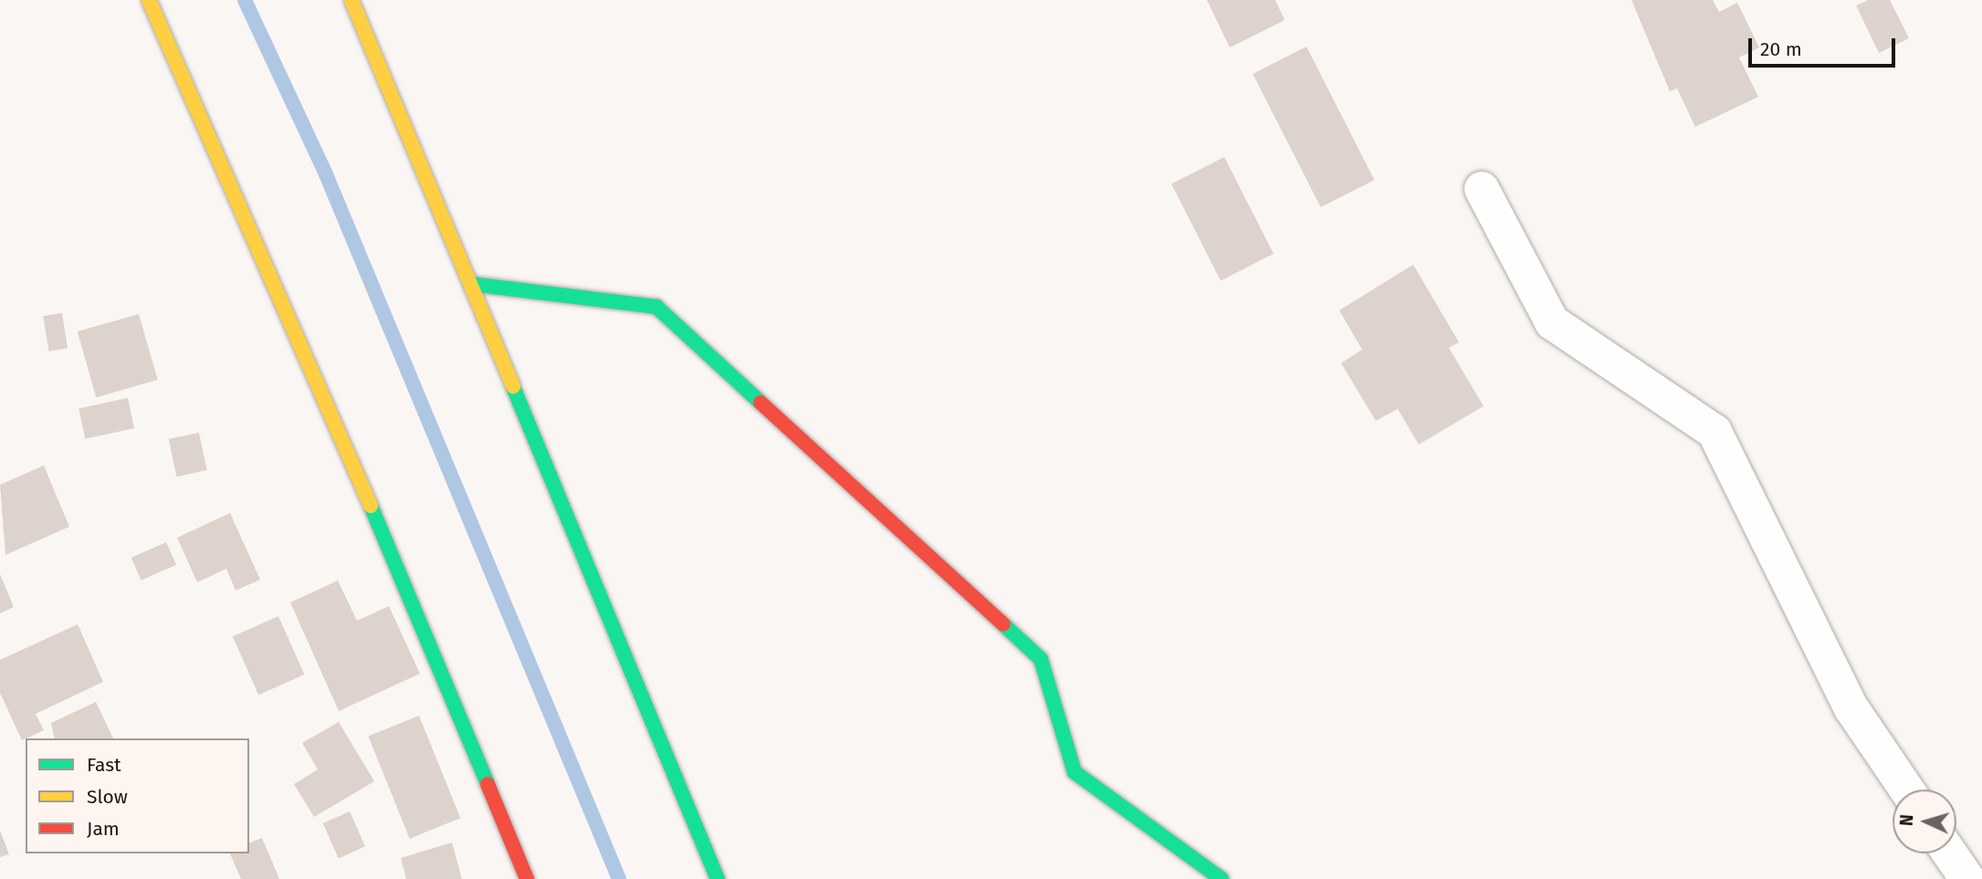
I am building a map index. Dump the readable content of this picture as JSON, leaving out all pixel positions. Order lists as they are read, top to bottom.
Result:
{
  "legend": ["Fast", "Slow", "Jam"],
  "scale_bar": "20 m",
  "north": "left"
}
